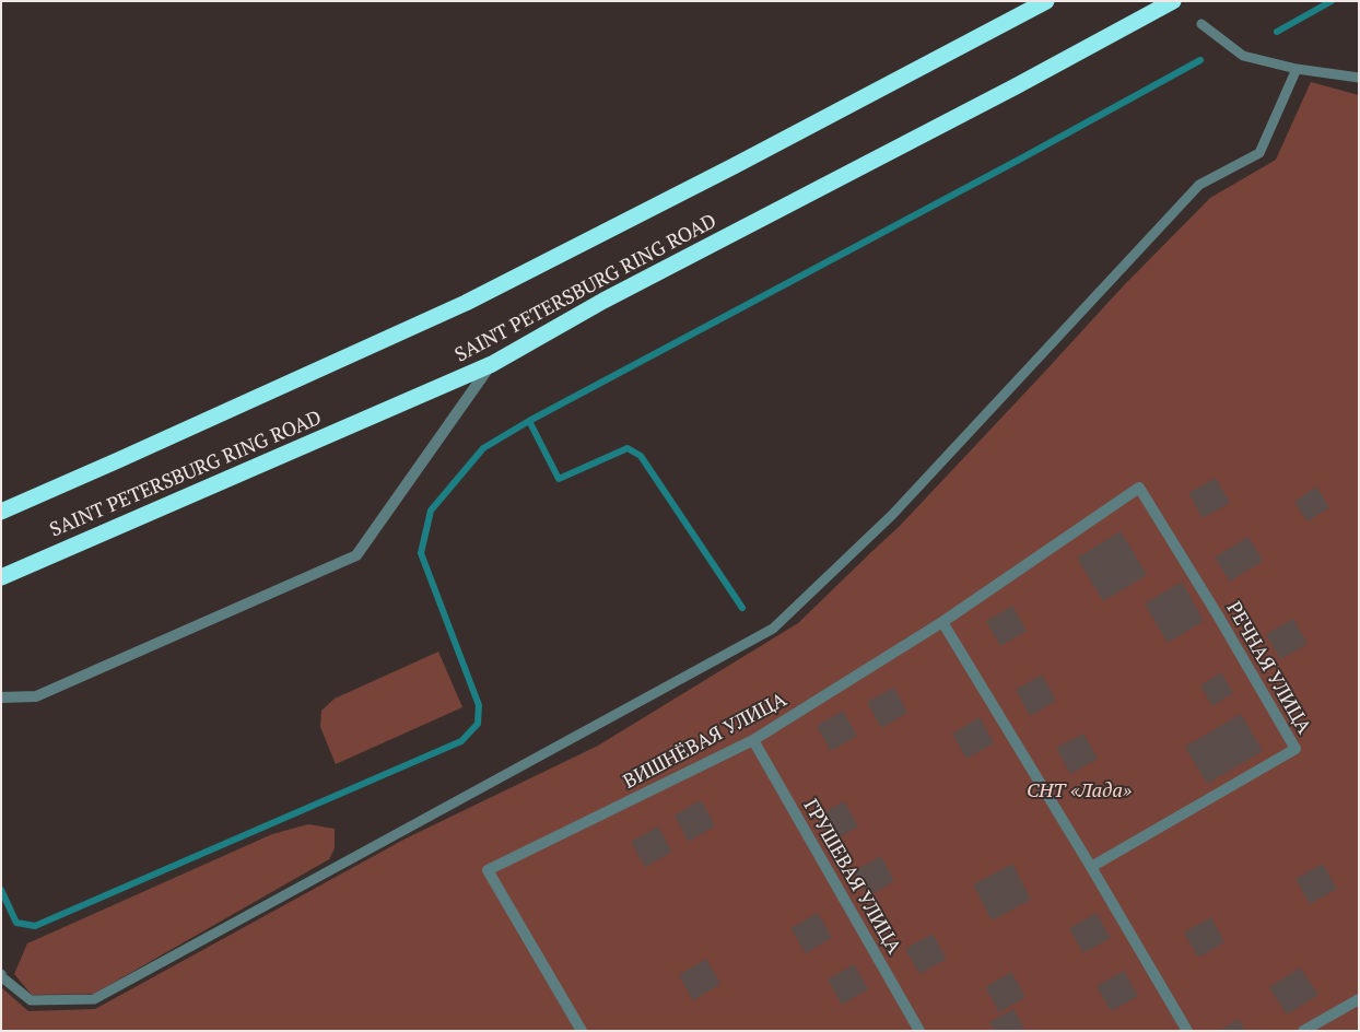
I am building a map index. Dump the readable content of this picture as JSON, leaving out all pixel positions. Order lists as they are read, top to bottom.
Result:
{
  "streets": {
    "highway": ["SAINT PETERSBURG RING ROAD"],
    "street": ["РЕЧНАЯ УЛИЦА", "ВИШНЁВАЯ УЛИЦА", "ГРУШЕВАЯ УЛИЦА"]
  },
  "crossings": [
    ["РЕЧНАЯ УЛИЦА", "ВИШНЁВАЯ УЛИЦА"],
    ["ВИШНЁВАЯ УЛИЦА", "ГРУШЕВАЯ УЛИЦА"]
  ],
  "parks": ["СНТ «Лада»"]
}
